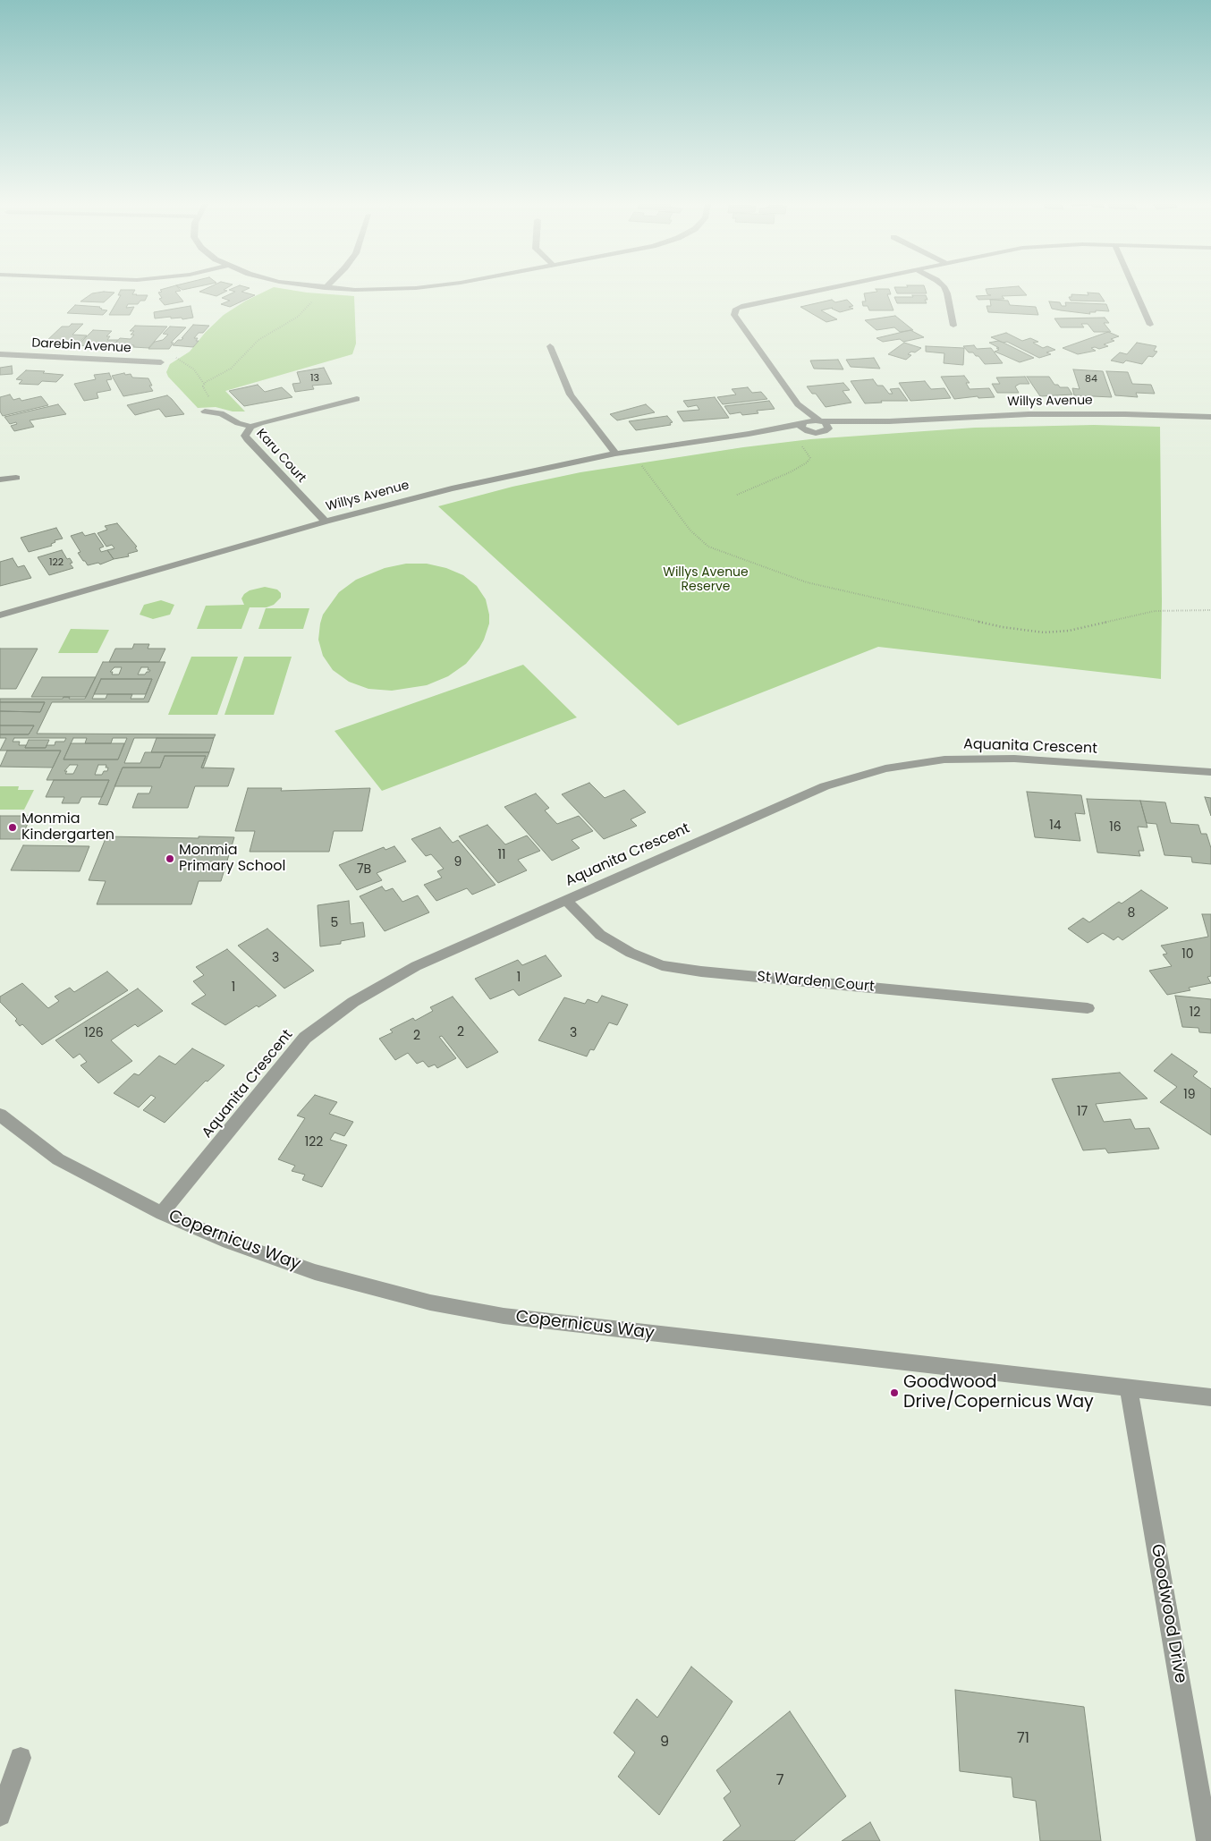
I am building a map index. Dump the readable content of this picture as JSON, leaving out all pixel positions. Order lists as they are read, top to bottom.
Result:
{
  "streets": {
    "street": [
      "Darebin Avenue",
      "Willys Avenue",
      "Karu Court",
      "Aquanita Crescent",
      "St Warden Court",
      "Copernicus Way",
      "Goodwood Drive"
    ]
  },
  "crossings": [
    ["Willys Avenue", "Karu Court"],
    ["Aquanita Crescent", "St Warden Court"],
    ["Aquanita Crescent", "Copernicus Way"],
    ["Copernicus Way", "Goodwood Drive"]
  ],
  "parks": ["Willys Avenue Reserve"],
  "places": ["Monmia Kindergarten", "Monmia Primary School", "Goodwood Drive/Copernicus Way"],
  "house_numbers": [
    "13",
    "84",
    "122",
    "14",
    "16",
    "11",
    "9",
    "7B",
    "8",
    "5",
    "10",
    "3",
    "1",
    "1",
    "12",
    "2",
    "126",
    "3",
    "2",
    "19",
    "17",
    "122",
    "71",
    "9",
    "7"
  ]
}
